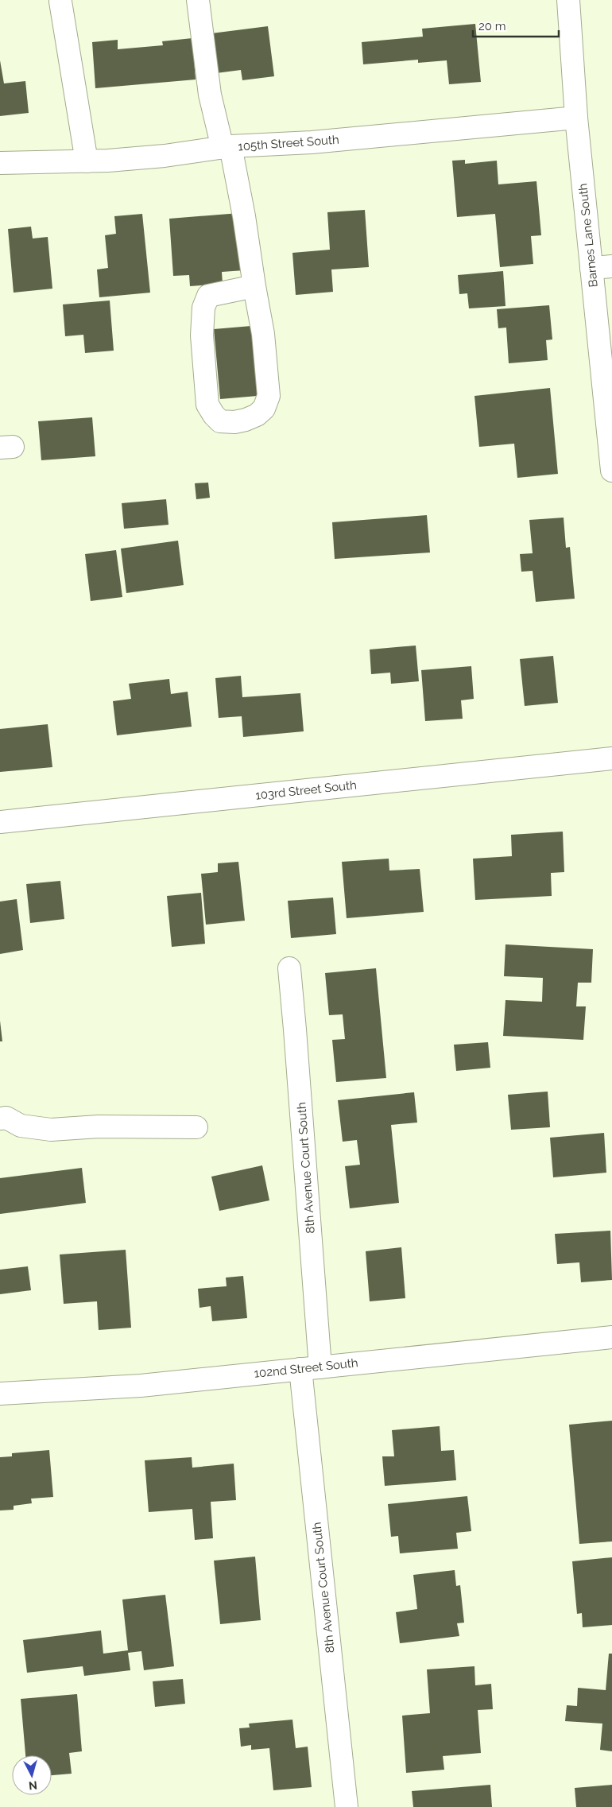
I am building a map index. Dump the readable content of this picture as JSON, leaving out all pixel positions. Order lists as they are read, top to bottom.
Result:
{
  "streets": {
    "street": [
      "105th Street South",
      "Barnes Lane South",
      "103rd Street South",
      "8th Avenue Court South",
      "102nd Street South"
    ]
  },
  "crossings": [
    ["105th Street South", "Barnes Lane South"],
    ["8th Avenue Court South", "102nd Street South"]
  ],
  "scale_bar": "20 m",
  "north": "bottom"
}
